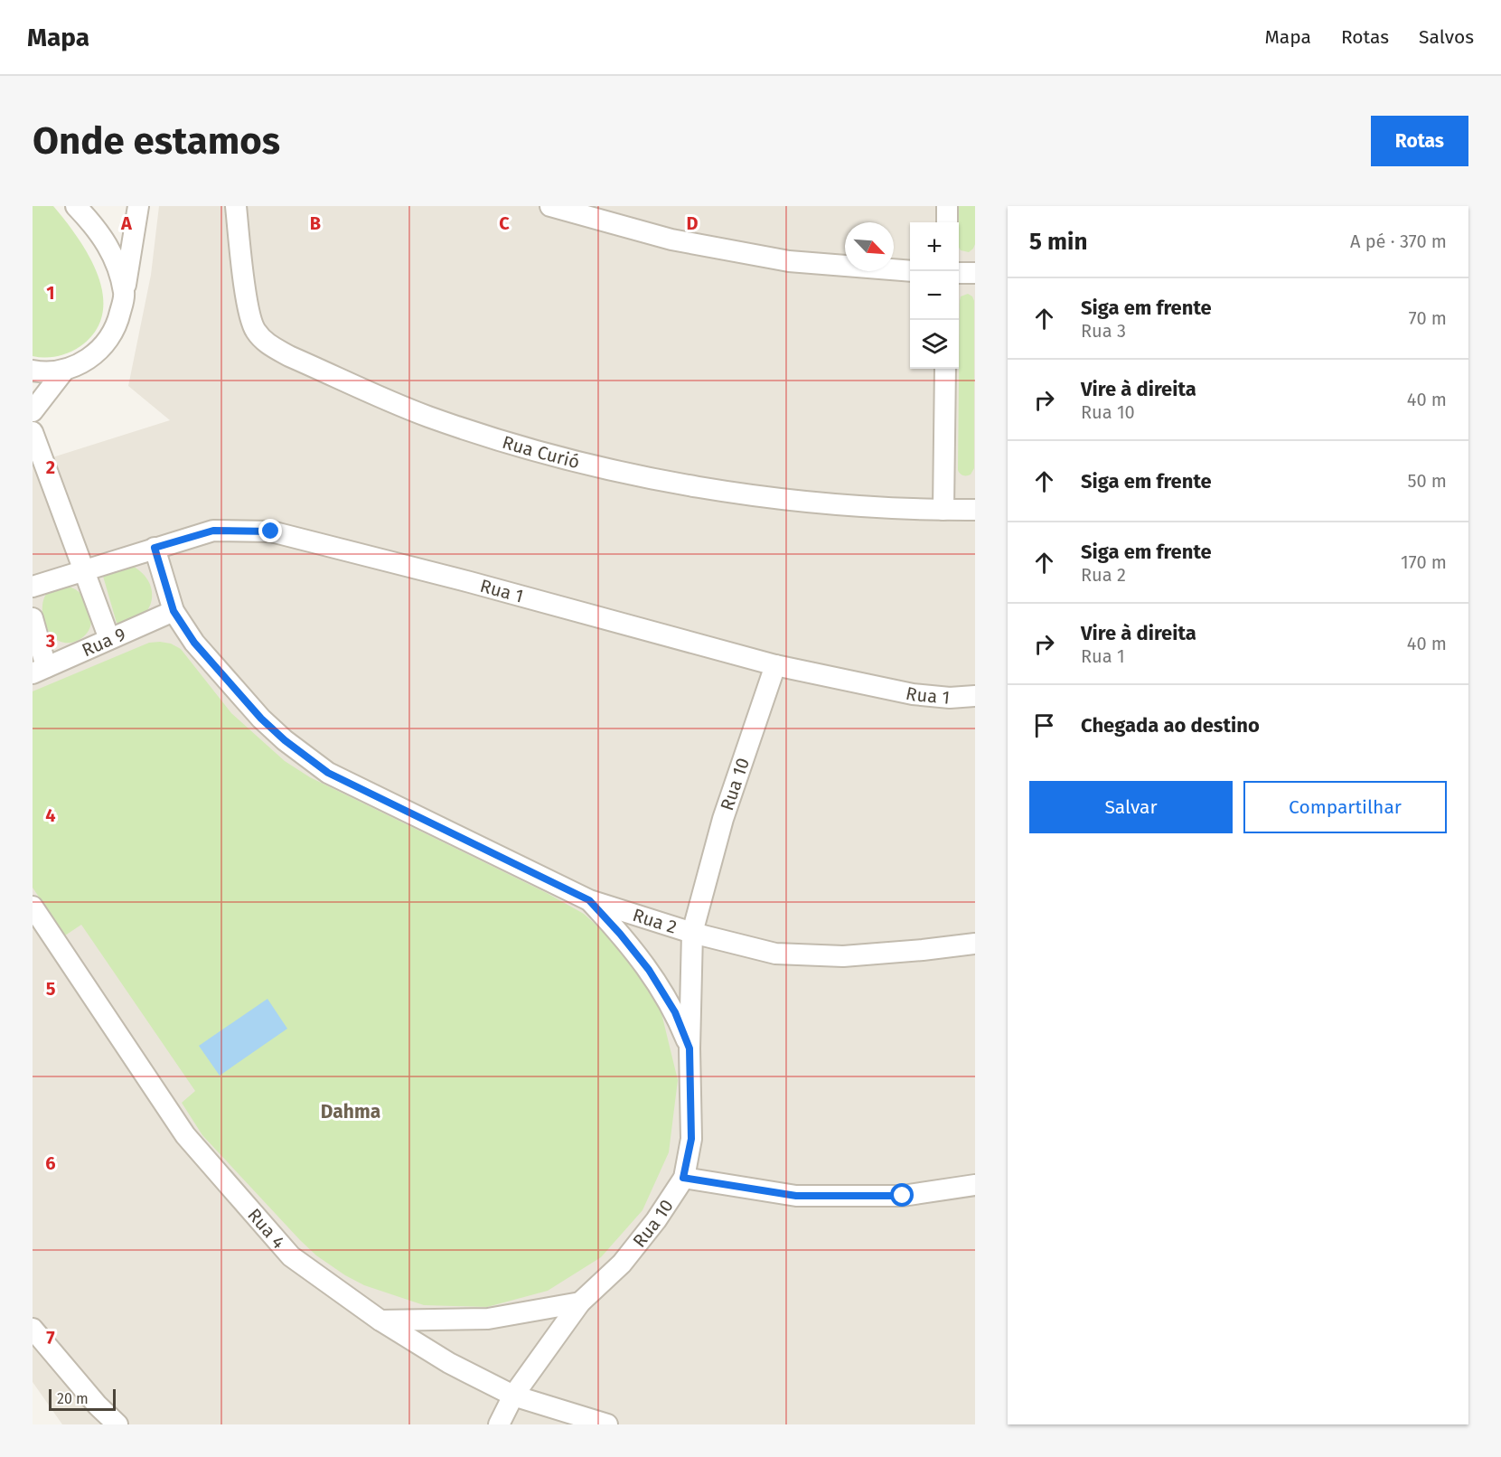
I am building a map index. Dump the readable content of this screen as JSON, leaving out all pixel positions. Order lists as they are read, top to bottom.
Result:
{
  "streets": {
    "street": [
      "Rua Curió",
      "Rua 1",
      "Rua 9",
      "Rua 10",
      "Rua 2",
      "Rua 4"
    ]
  },
  "crossings": [
    ["Rua 1", "Rua 10"],
    ["Rua 1", "Rua 2"],
    ["Rua 9", "Rua 2"],
    ["Rua 10", "Rua 2"],
    ["Rua 10", "Rua 4"]
  ],
  "districts": ["Dahma"],
  "scale_bar": "20 m",
  "north": "bottom right",
  "page": {
    "header": "Mapa",
    "nav": ["Mapa", "Rotas", "Salvos"],
    "buttons": [
      "Rotas",
      ["Salvar", "Compartilhar"]
    ],
    "title": "Onde estamos",
    "heading": ["5 min", "A pé · 370 m"],
    "map_buttons": ["+", "−"],
    "list": [
      ["Siga em frente", "Rua 3", "70 m"],
      ["Vire à direita", "Rua 10", "40 m"],
      ["Siga em frente", "50 m"],
      ["Siga em frente", "Rua 2", "170 m"],
      ["Vire à direita", "Rua 1", "40 m"],
      "Chegada ao destino"
    ],
    "scale": "20 m"
  },
  "grid": {
    "columns": [
      "A",
      "B",
      "C",
      "D"
    ],
    "rows": [
      "1",
      "2",
      "3",
      "4",
      "5",
      "6",
      "7"
    ]
  }
}
